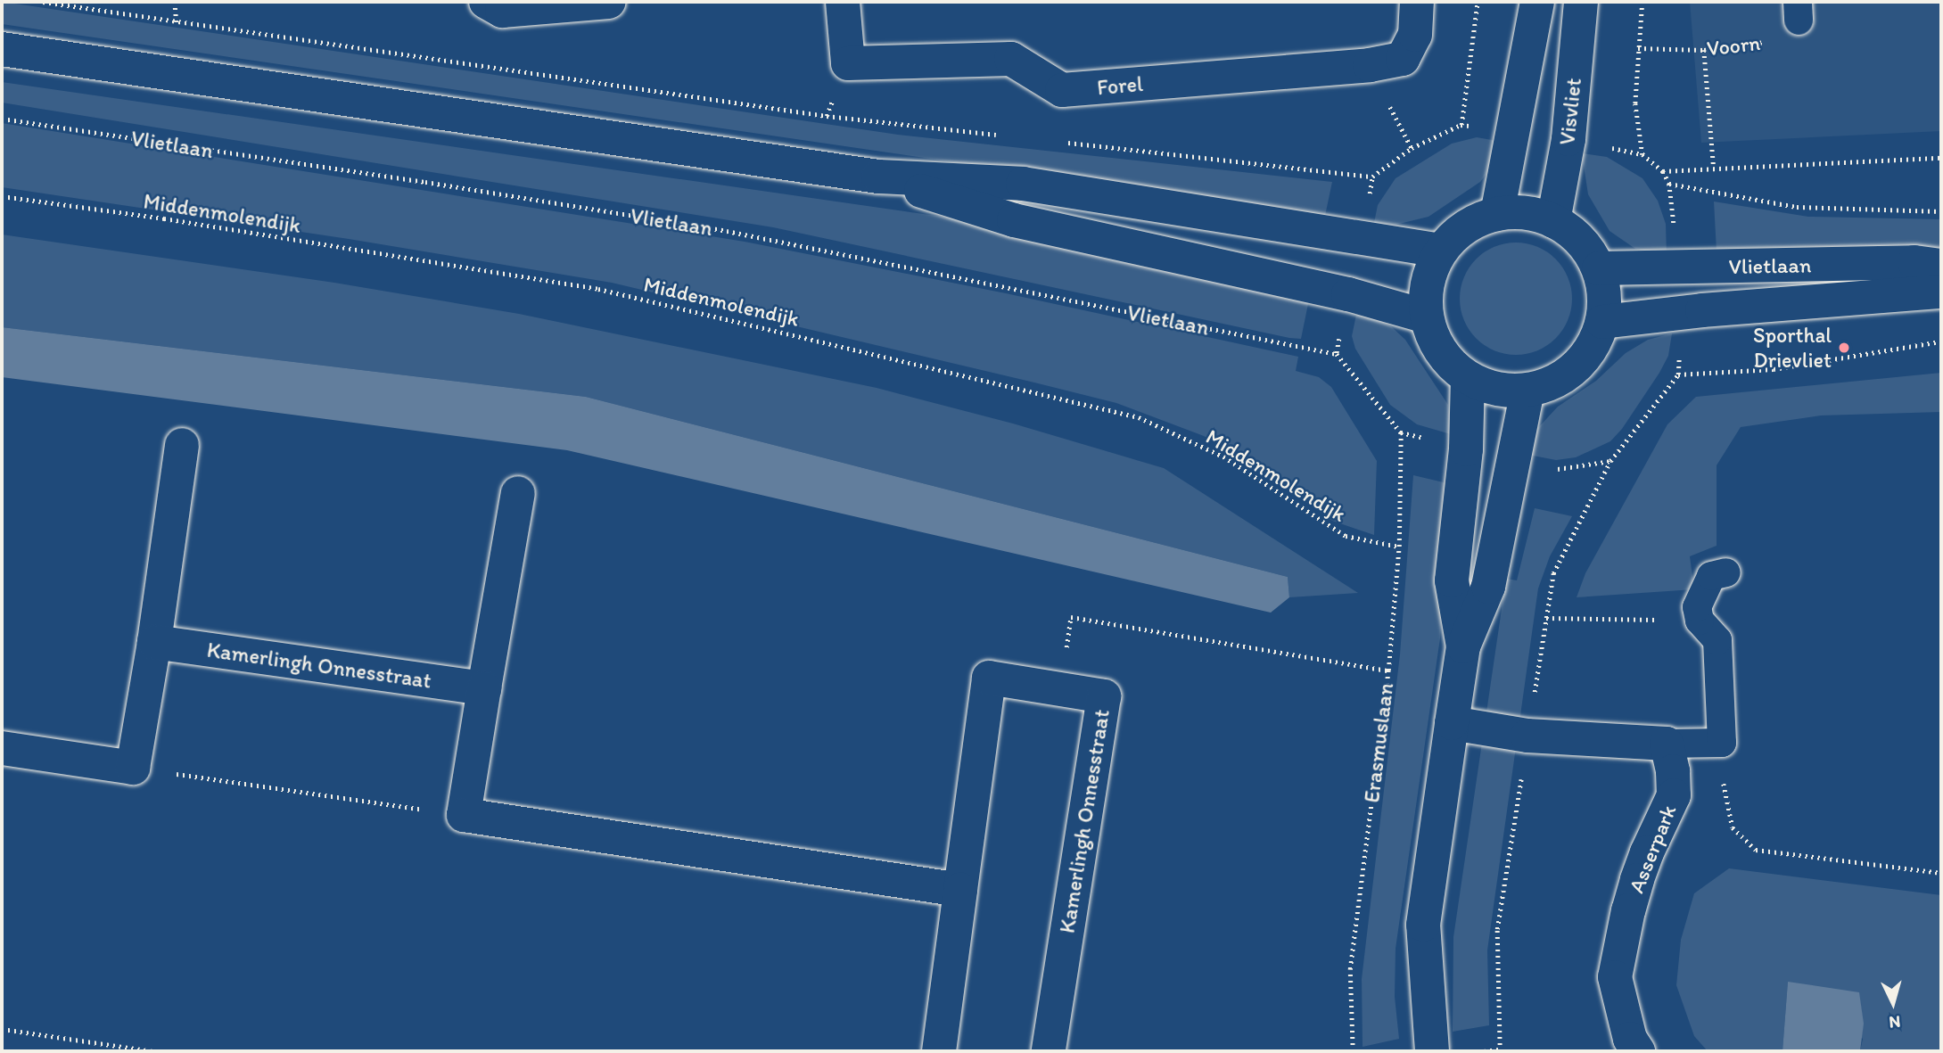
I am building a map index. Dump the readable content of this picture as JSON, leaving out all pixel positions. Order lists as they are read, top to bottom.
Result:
{
  "streets": {
    "street": [
      "Forel",
      "Visvliet",
      "Vlietlaan",
      "Kamerlingh Onnesstraat",
      "Asserpark"
    ],
    "path": ["Voorn", "Middenmolendijk", "Erasmuslaan"]
  },
  "crossings": [
    ["Visvliet", "Vlietlaan"],
    ["Middenmolendijk", "Erasmuslaan"]
  ],
  "places": ["Sporthal Drievliet"],
  "north": "bottom"
}
